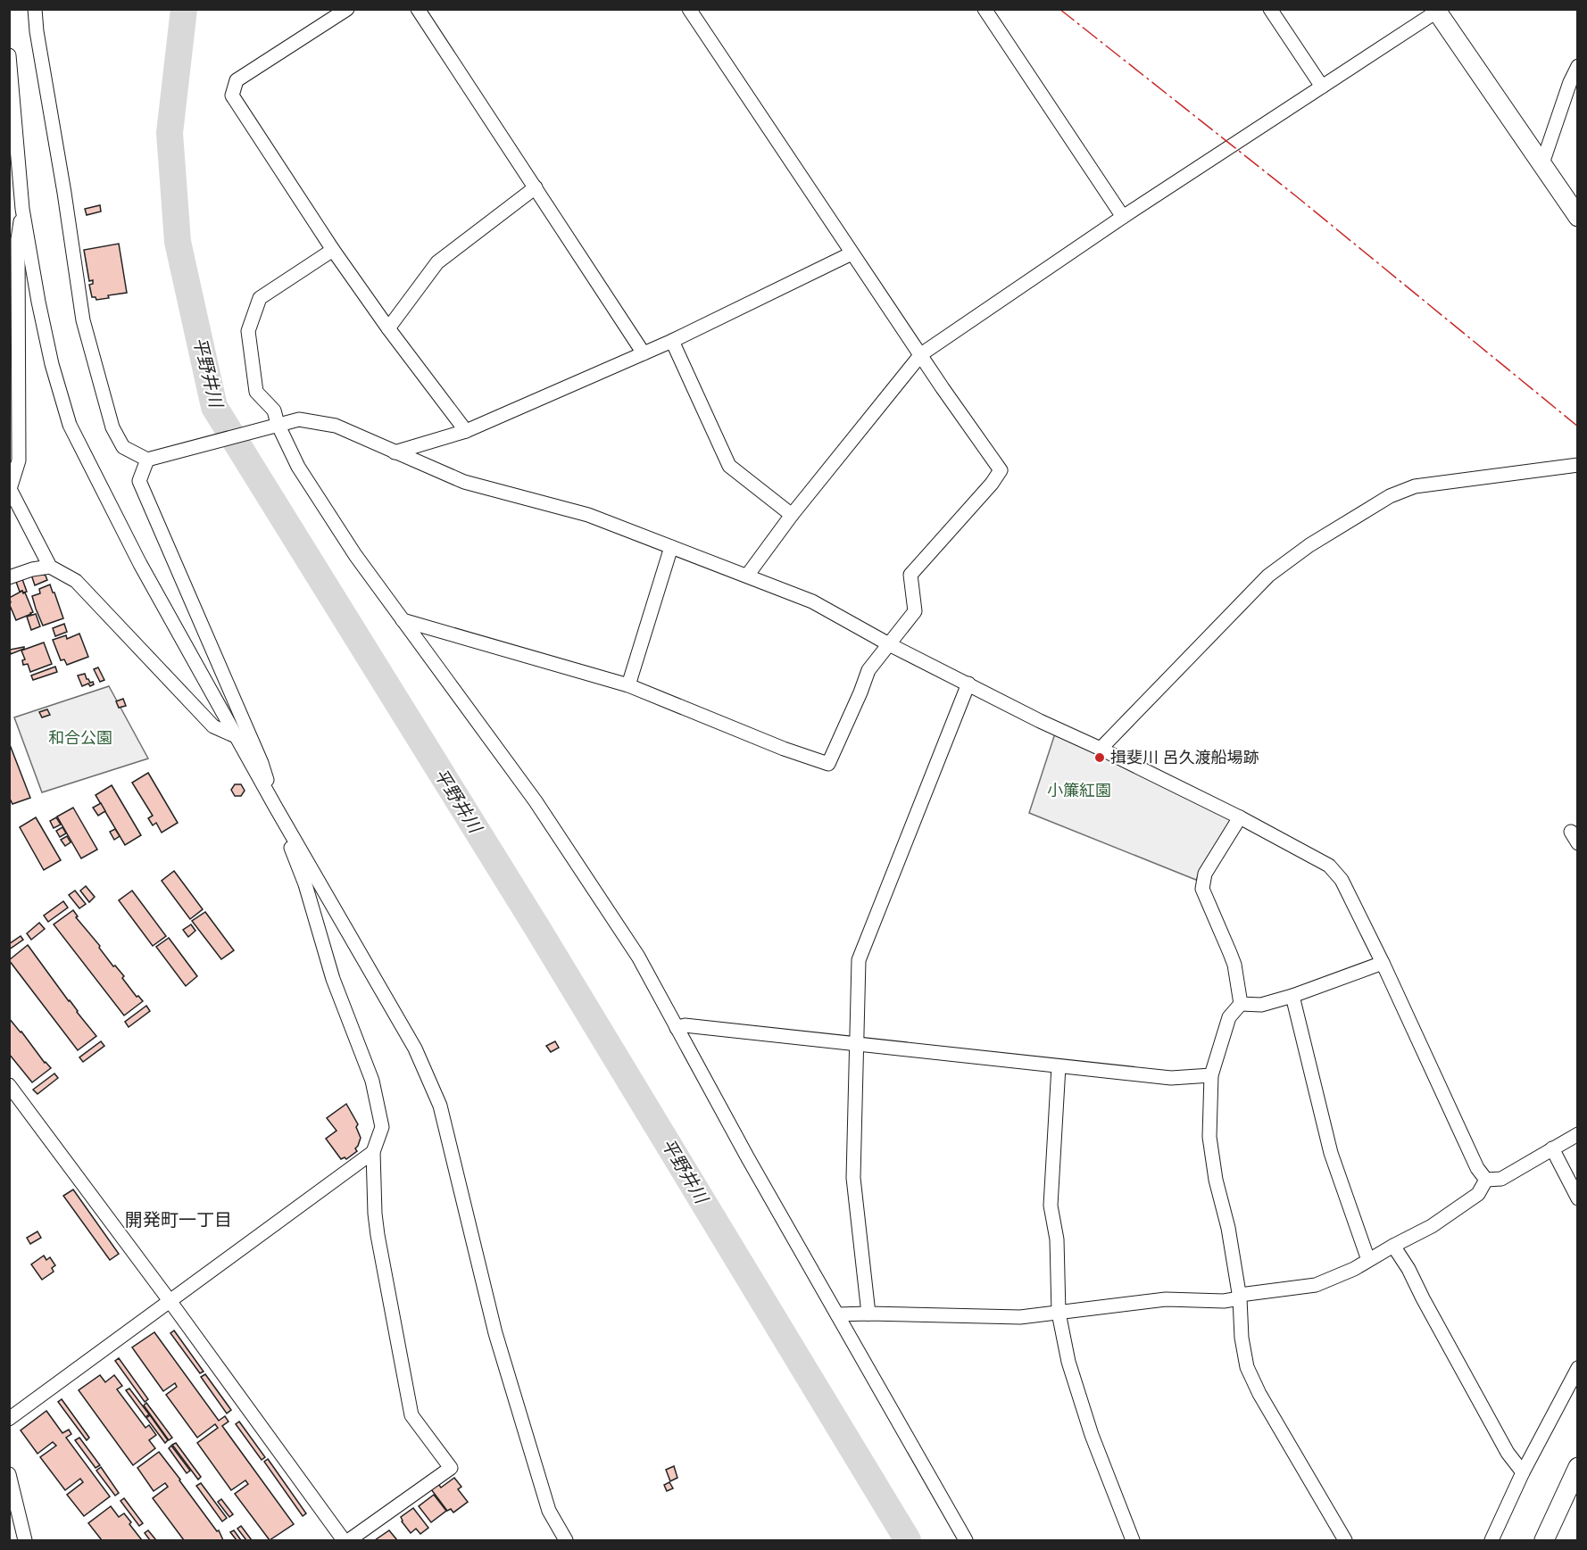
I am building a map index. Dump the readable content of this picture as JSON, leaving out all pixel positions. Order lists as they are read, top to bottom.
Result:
{
  "districts": ["開発町一丁目"],
  "water": ["平野井川"],
  "parks": ["和合公園", "小簾紅園"],
  "places": ["揖斐川 呂久渡船場跡"]
}
